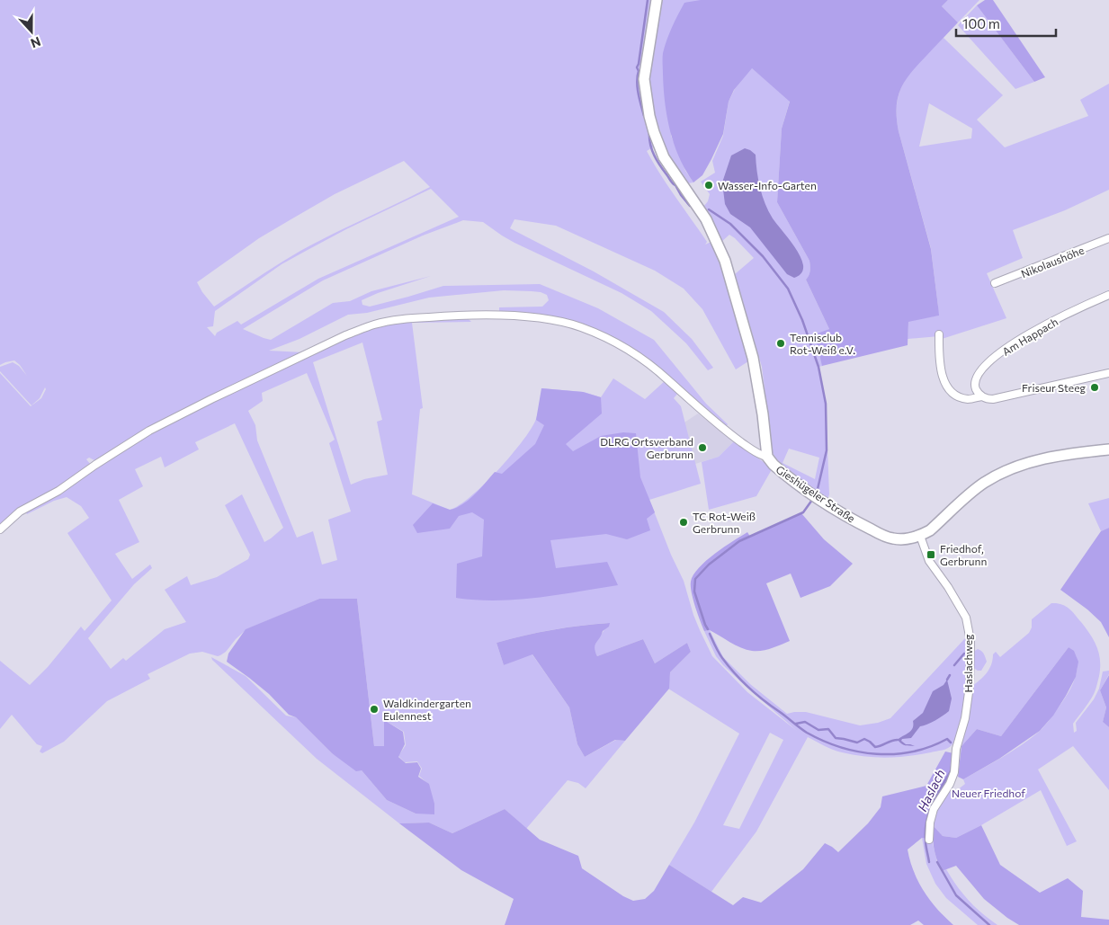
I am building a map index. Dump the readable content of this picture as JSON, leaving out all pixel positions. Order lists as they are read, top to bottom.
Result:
{
  "streets": {
    "street": [
      "Nikolaushöhe",
      "Am Happach",
      "Gieshügeler Straße",
      "Haslachweg"
    ]
  },
  "crossings": [
    ["Gieshügeler Straße", "Haslachweg"]
  ],
  "water": ["Haslach"],
  "parks": ["Neuer Friedhof"],
  "places": {
    "other": [
      "Wasser-Info-Garten",
      "Tennisclub Rot-Weiß e.V.",
      "Friseur Steeg",
      "DLRG Ortsverband Gerbrunn",
      "TC Rot-Weiß Gerbrunn",
      "Waldkindergarten Eulennest"
    ],
    "transit": ["Friedhof, Gerbrunn"]
  },
  "scale_bar": "100 m",
  "north": "bottom"
}
